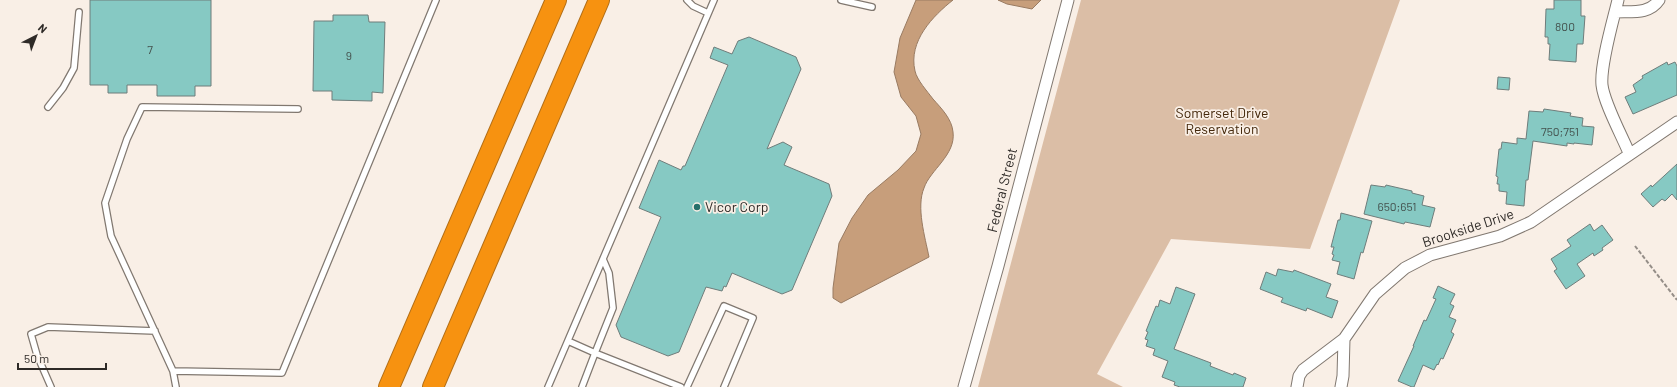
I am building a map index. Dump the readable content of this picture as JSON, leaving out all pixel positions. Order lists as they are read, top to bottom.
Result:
{
  "streets": {
    "street": ["Federal Street", "Brookside Drive"]
  },
  "parks": ["Somerset Drive Reservation"],
  "places": ["Vicor Corp"],
  "house_numbers": [
    "800",
    "7",
    "9",
    "750;751",
    "650;651"
  ],
  "scale_bar": "50 m",
  "north": "top right"
}
